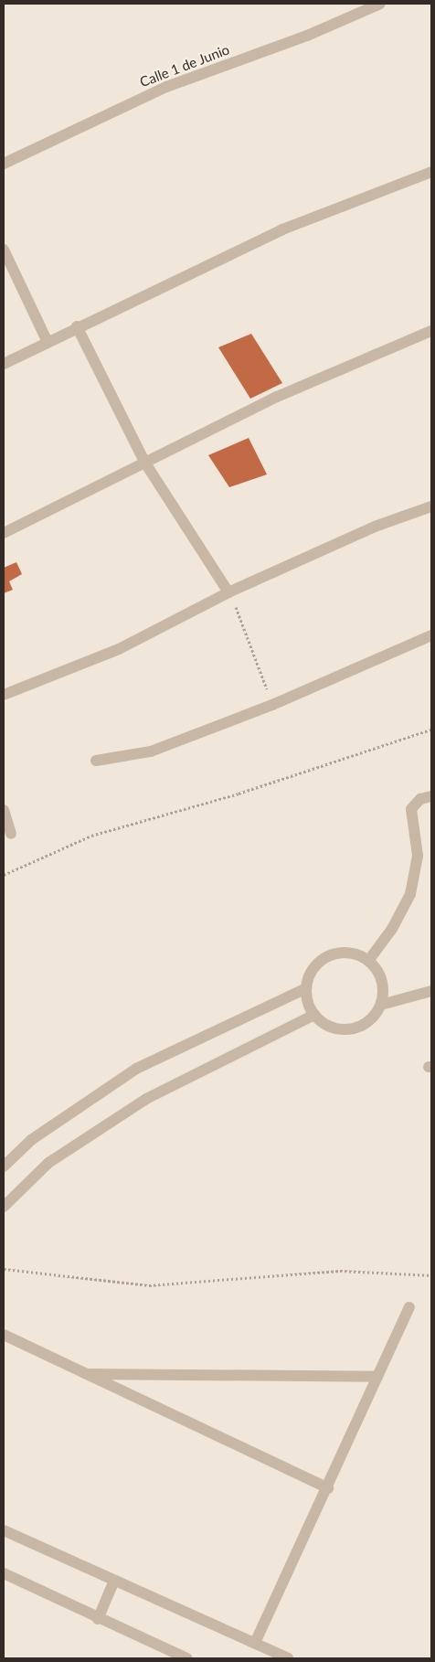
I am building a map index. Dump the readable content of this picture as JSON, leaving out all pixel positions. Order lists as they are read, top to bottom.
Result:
{
  "streets": {
    "street": ["Calle 1 de Junio"]
  }
}
